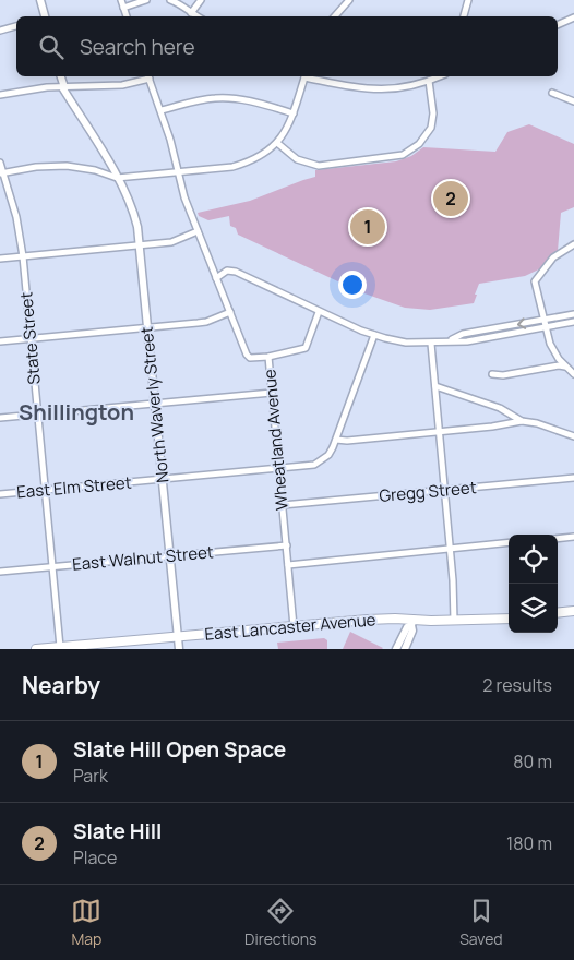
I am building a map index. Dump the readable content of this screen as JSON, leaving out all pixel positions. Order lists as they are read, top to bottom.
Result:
{
  "streets": {
    "main road": ["East Lancaster Avenue"],
    "street": [
      "State Street",
      "North Waverly Street",
      "Wheatland Avenue",
      "East Elm Street",
      "Gregg Street",
      "East Walnut Street"
    ]
  },
  "crossings": [
    ["State Street", "East Elm Street"],
    ["State Street", "East Walnut Street"],
    ["State Street", "East Lancaster Avenue"],
    ["North Waverly Street", "East Elm Street"],
    ["North Waverly Street", "East Walnut Street"],
    ["North Waverly Street", "East Lancaster Avenue"],
    ["Wheatland Avenue", "East Elm Street"],
    ["Wheatland Avenue", "Gregg Street"],
    ["Wheatland Avenue", "East Walnut Street"],
    ["Wheatland Avenue", "East Lancaster Avenue"]
  ],
  "districts": ["Shillington"],
  "page": {
    "search": "Search here",
    "pins": ["2", "1"],
    "heading": ["Nearby", "2 results"],
    "list": [
      {
        "mark": "1",
        "name": "Slate Hill Open Space",
        "note": "Park",
        "value": "80 m"
      },
      {
        "mark": "2",
        "name": "Slate Hill",
        "note": "Place",
        "value": "180 m"
      }
    ],
    "nav": ["Map", "Directions", "Saved"]
  }
}
